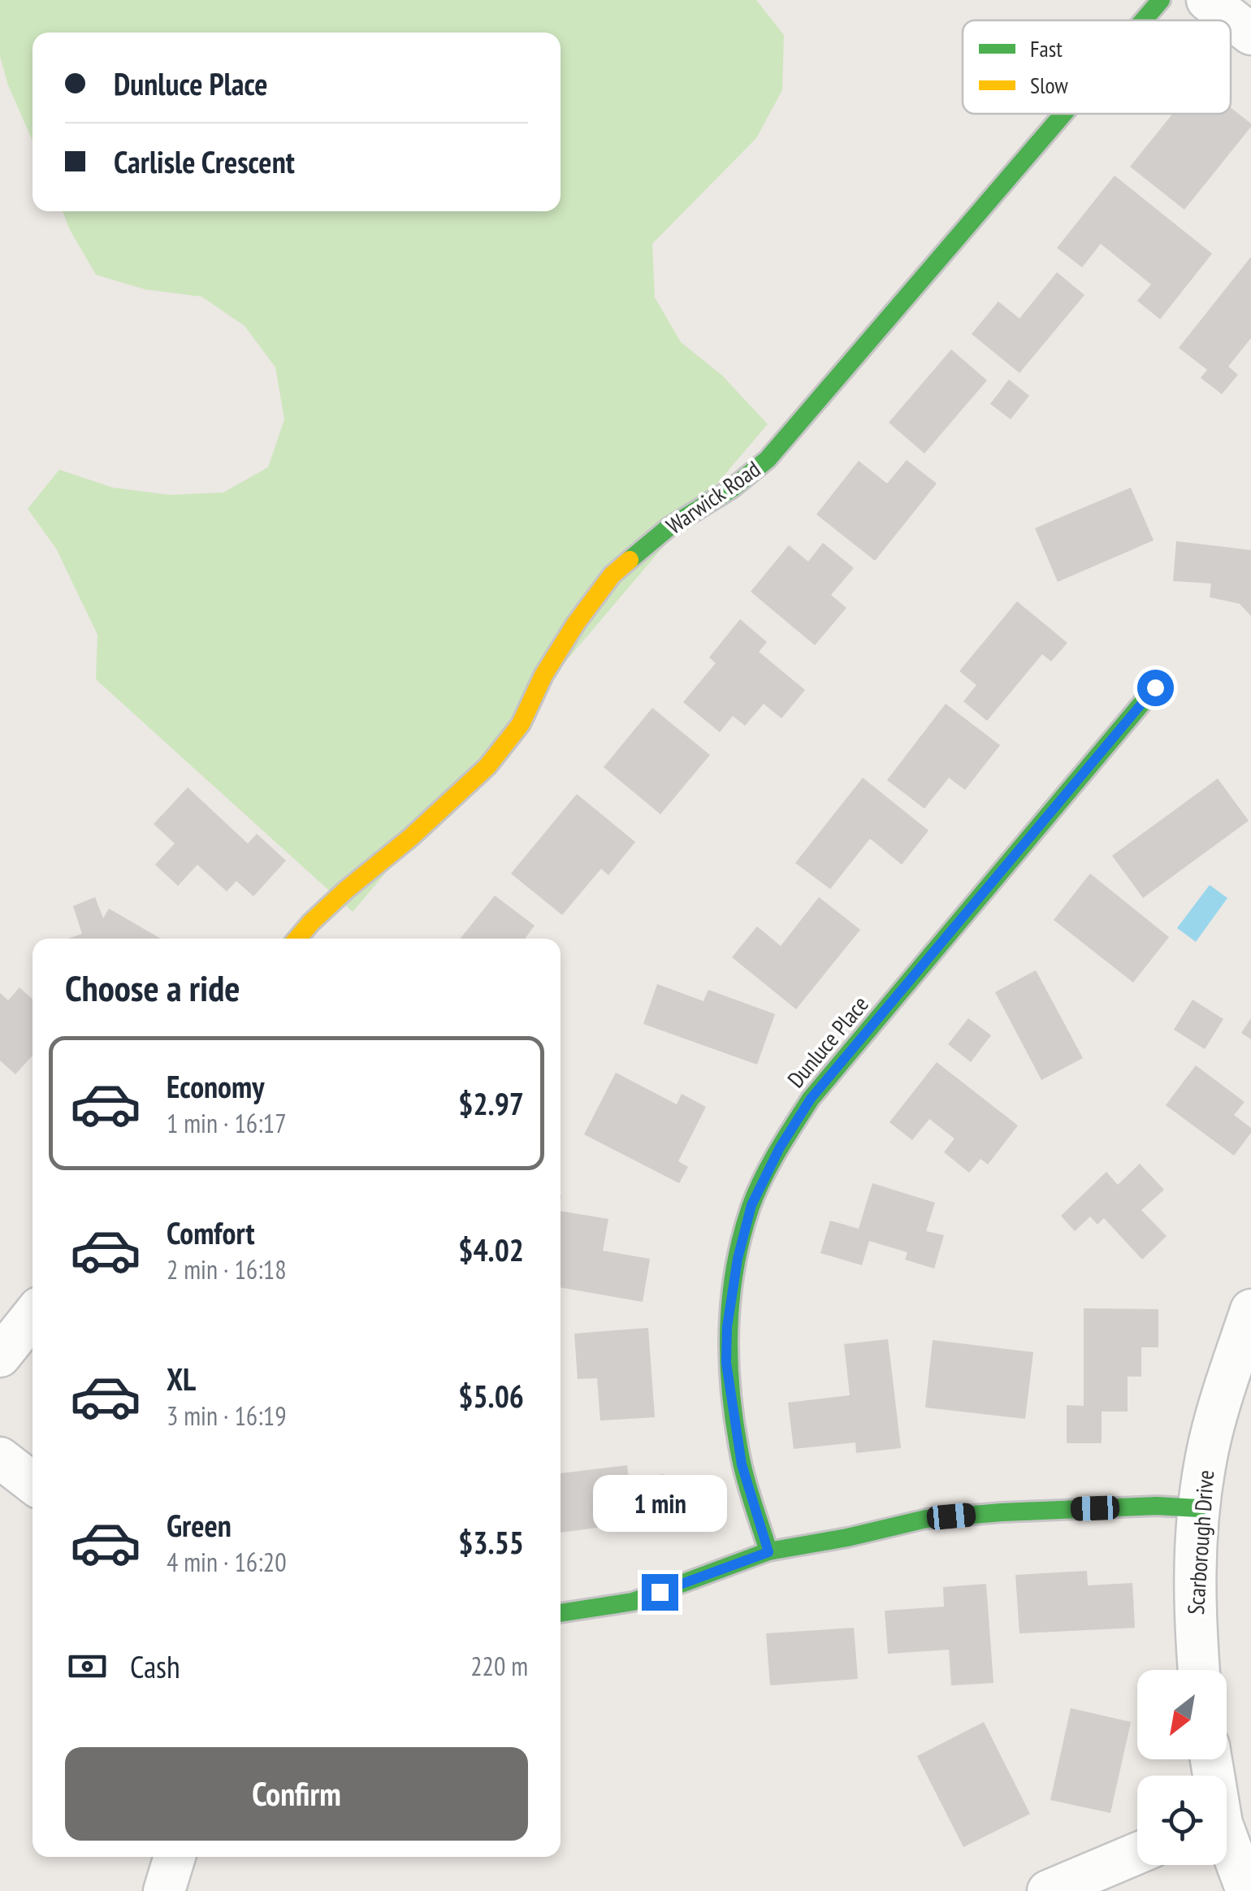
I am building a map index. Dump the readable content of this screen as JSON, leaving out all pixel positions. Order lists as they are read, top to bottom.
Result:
{
  "streets": {
    "street": ["Warwick Road", "Dunluce Place", "Scarborough Drive"]
  },
  "legend": ["Fast", "Slow"],
  "north": "bottom left",
  "page": {
    "banner": ["Dunluce Place", "Carlisle Crescent"],
    "heading": "Choose a ride",
    "list": [
      {
        "name": "Economy",
        "note": "1 min · 16:17",
        "value": "$2.97"
      },
      {
        "name": "Comfort",
        "note": "2 min · 16:18",
        "value": "$4.02"
      },
      {
        "name": "XL",
        "note": "3 min · 16:19",
        "value": "$5.06"
      },
      {
        "name": "Green",
        "note": "4 min · 16:20",
        "value": "$3.55"
      }
    ],
    "bubble": "1 min",
    "pay": ["Cash", "220 m"],
    "buttons": "Confirm"
  }
}
